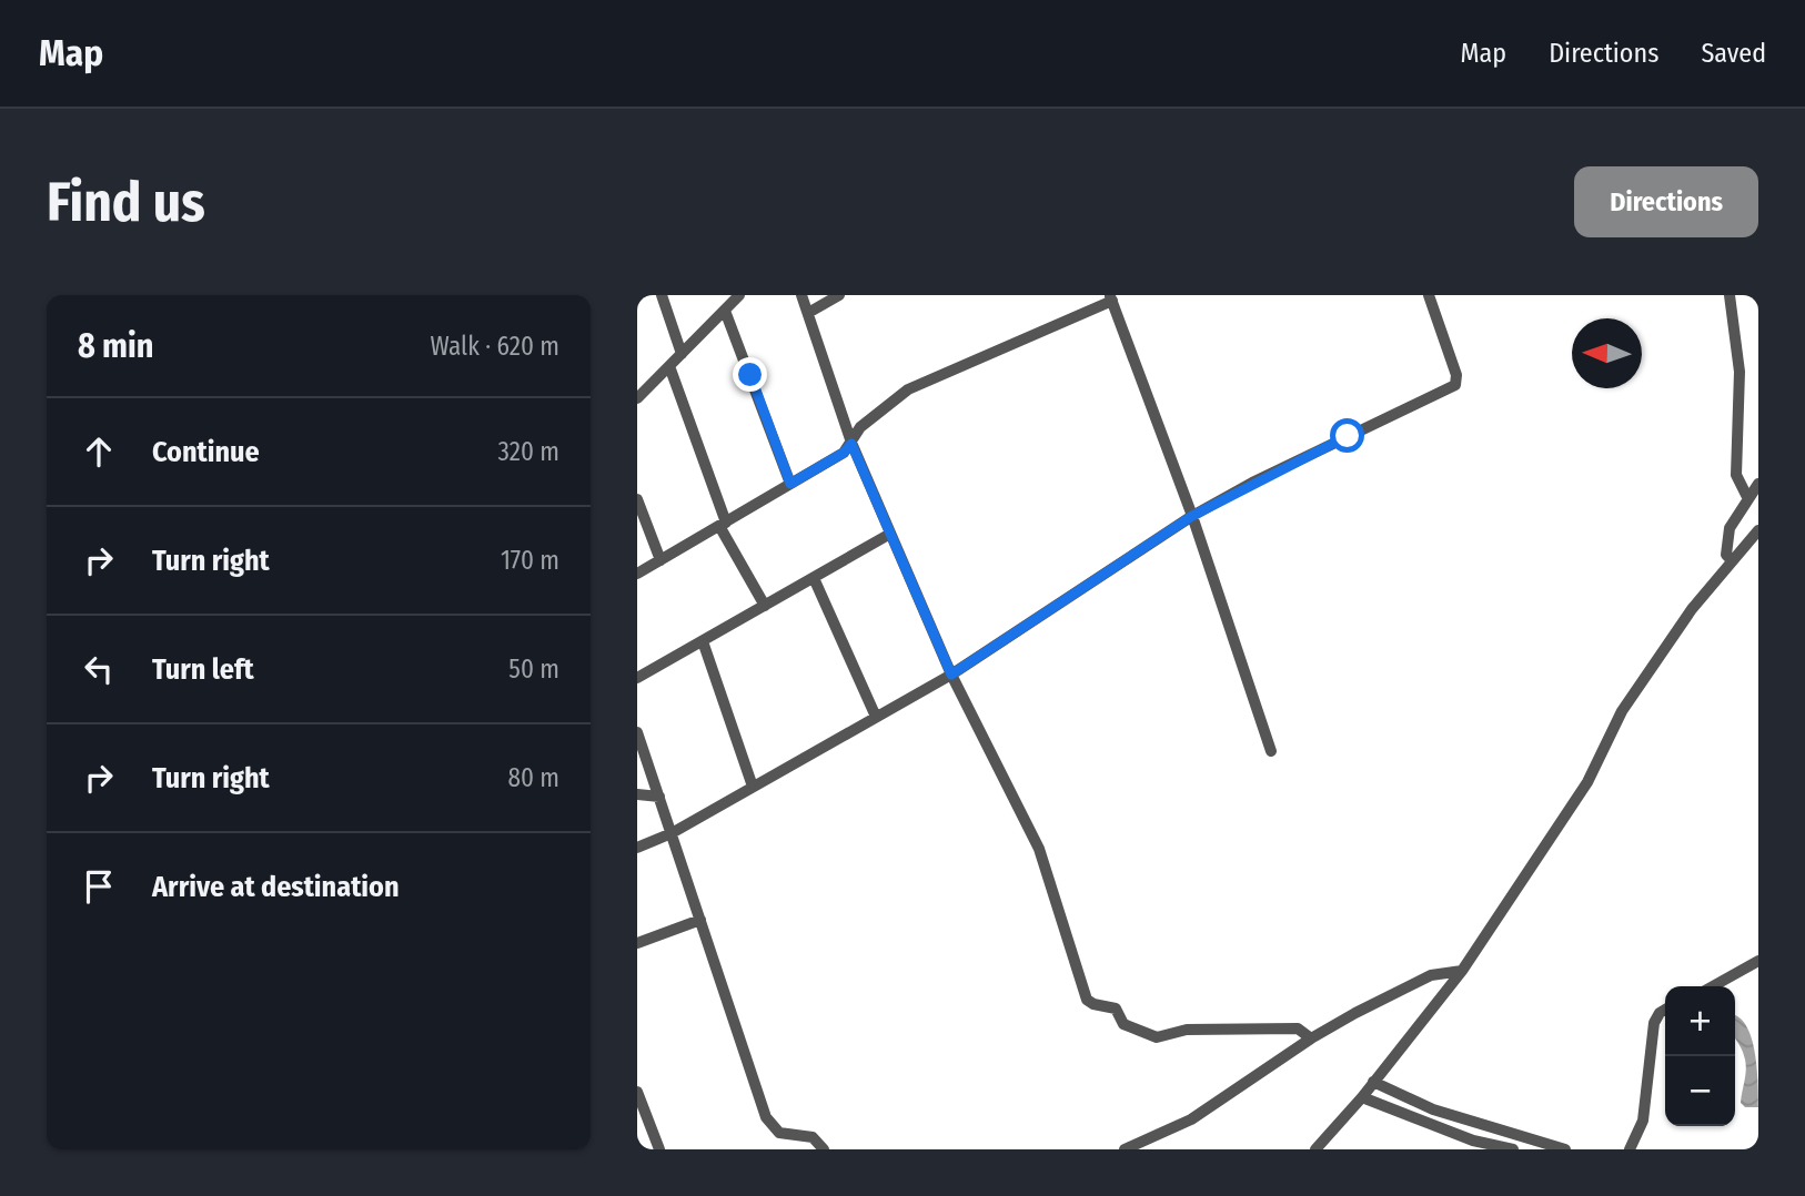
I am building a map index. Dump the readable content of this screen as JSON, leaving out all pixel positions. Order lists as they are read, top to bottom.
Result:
{
  "north": "left",
  "page": {
    "header": "Map",
    "nav": ["Map", "Directions", "Saved"],
    "buttons": "Directions",
    "title": "Find us",
    "heading": ["8 min", "Walk · 620 m"],
    "list": [
      ["Continue", "320 m"],
      ["Turn right", "170 m"],
      ["Turn left", "50 m"],
      ["Turn right", "80 m"],
      "Arrive at destination"
    ],
    "map_buttons": ["+", "−"]
  }
}
